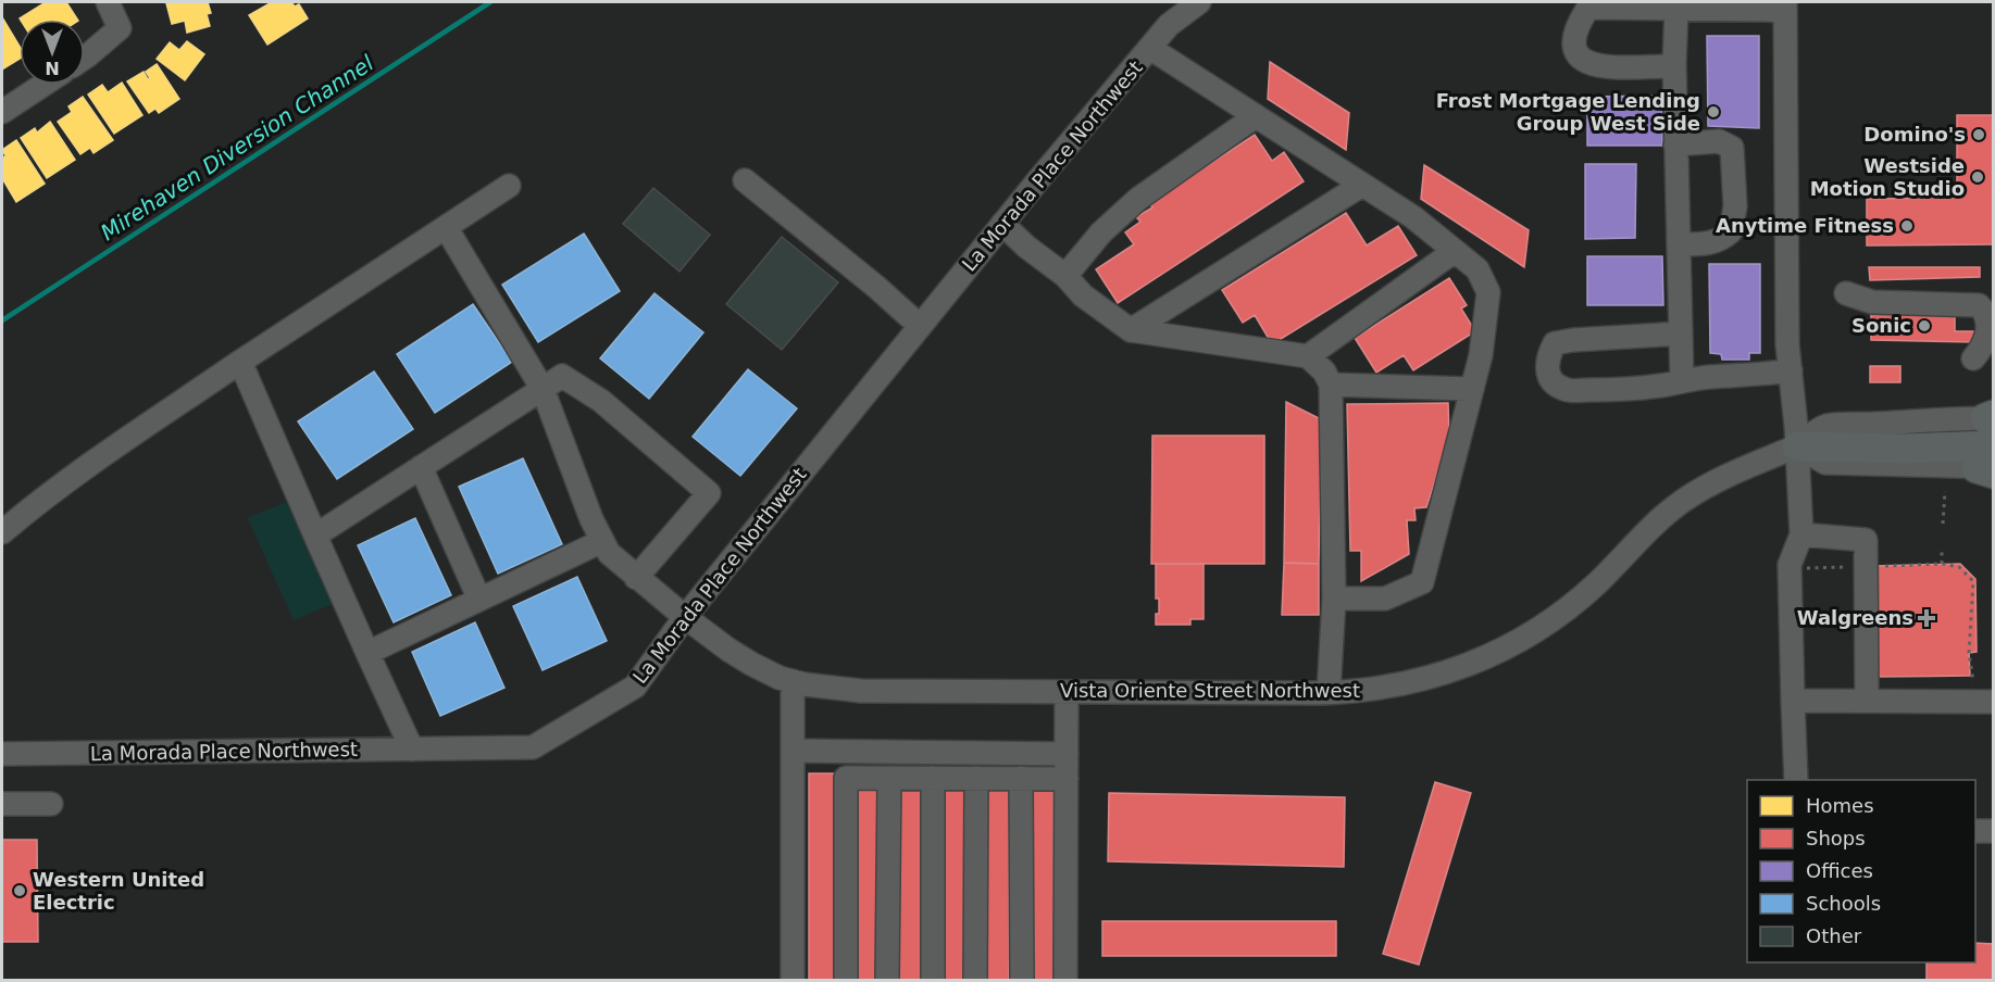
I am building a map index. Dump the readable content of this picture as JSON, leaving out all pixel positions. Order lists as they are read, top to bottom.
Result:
{
  "streets": {
    "street": ["La Morada Place Northwest", "Vista Oriente Street Northwest"]
  },
  "crossings": [
    ["La Morada Place Northwest", "Vista Oriente Street Northwest"]
  ],
  "water": ["Mirehaven Diversion Channel"],
  "places": {
    "other": [
      "Frost Mortgage Lending Group West Side",
      "Domino's",
      "Westside Motion Studio",
      "Anytime Fitness",
      "Sonic",
      "Western United Electric"
    ],
    "health": ["Walgreens"]
  },
  "legend": [
    "Homes",
    "Shops",
    "Offices",
    "Schools",
    "Other"
  ],
  "north": "bottom"
}
